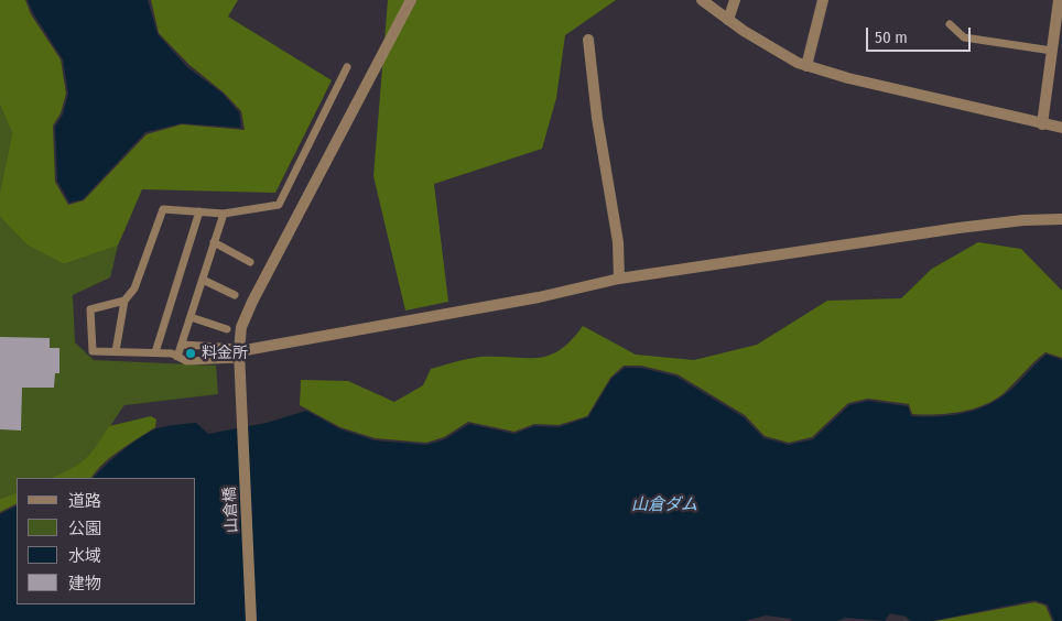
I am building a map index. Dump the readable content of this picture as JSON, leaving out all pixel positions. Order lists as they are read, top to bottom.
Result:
{
  "streets": {
    "street": ["山倉橋"]
  },
  "water": ["山倉ダム"],
  "places": ["料金所"],
  "legend": [
    "道路",
    "公園",
    "水域",
    "建物"
  ],
  "scale_bar": "50 m"
}
